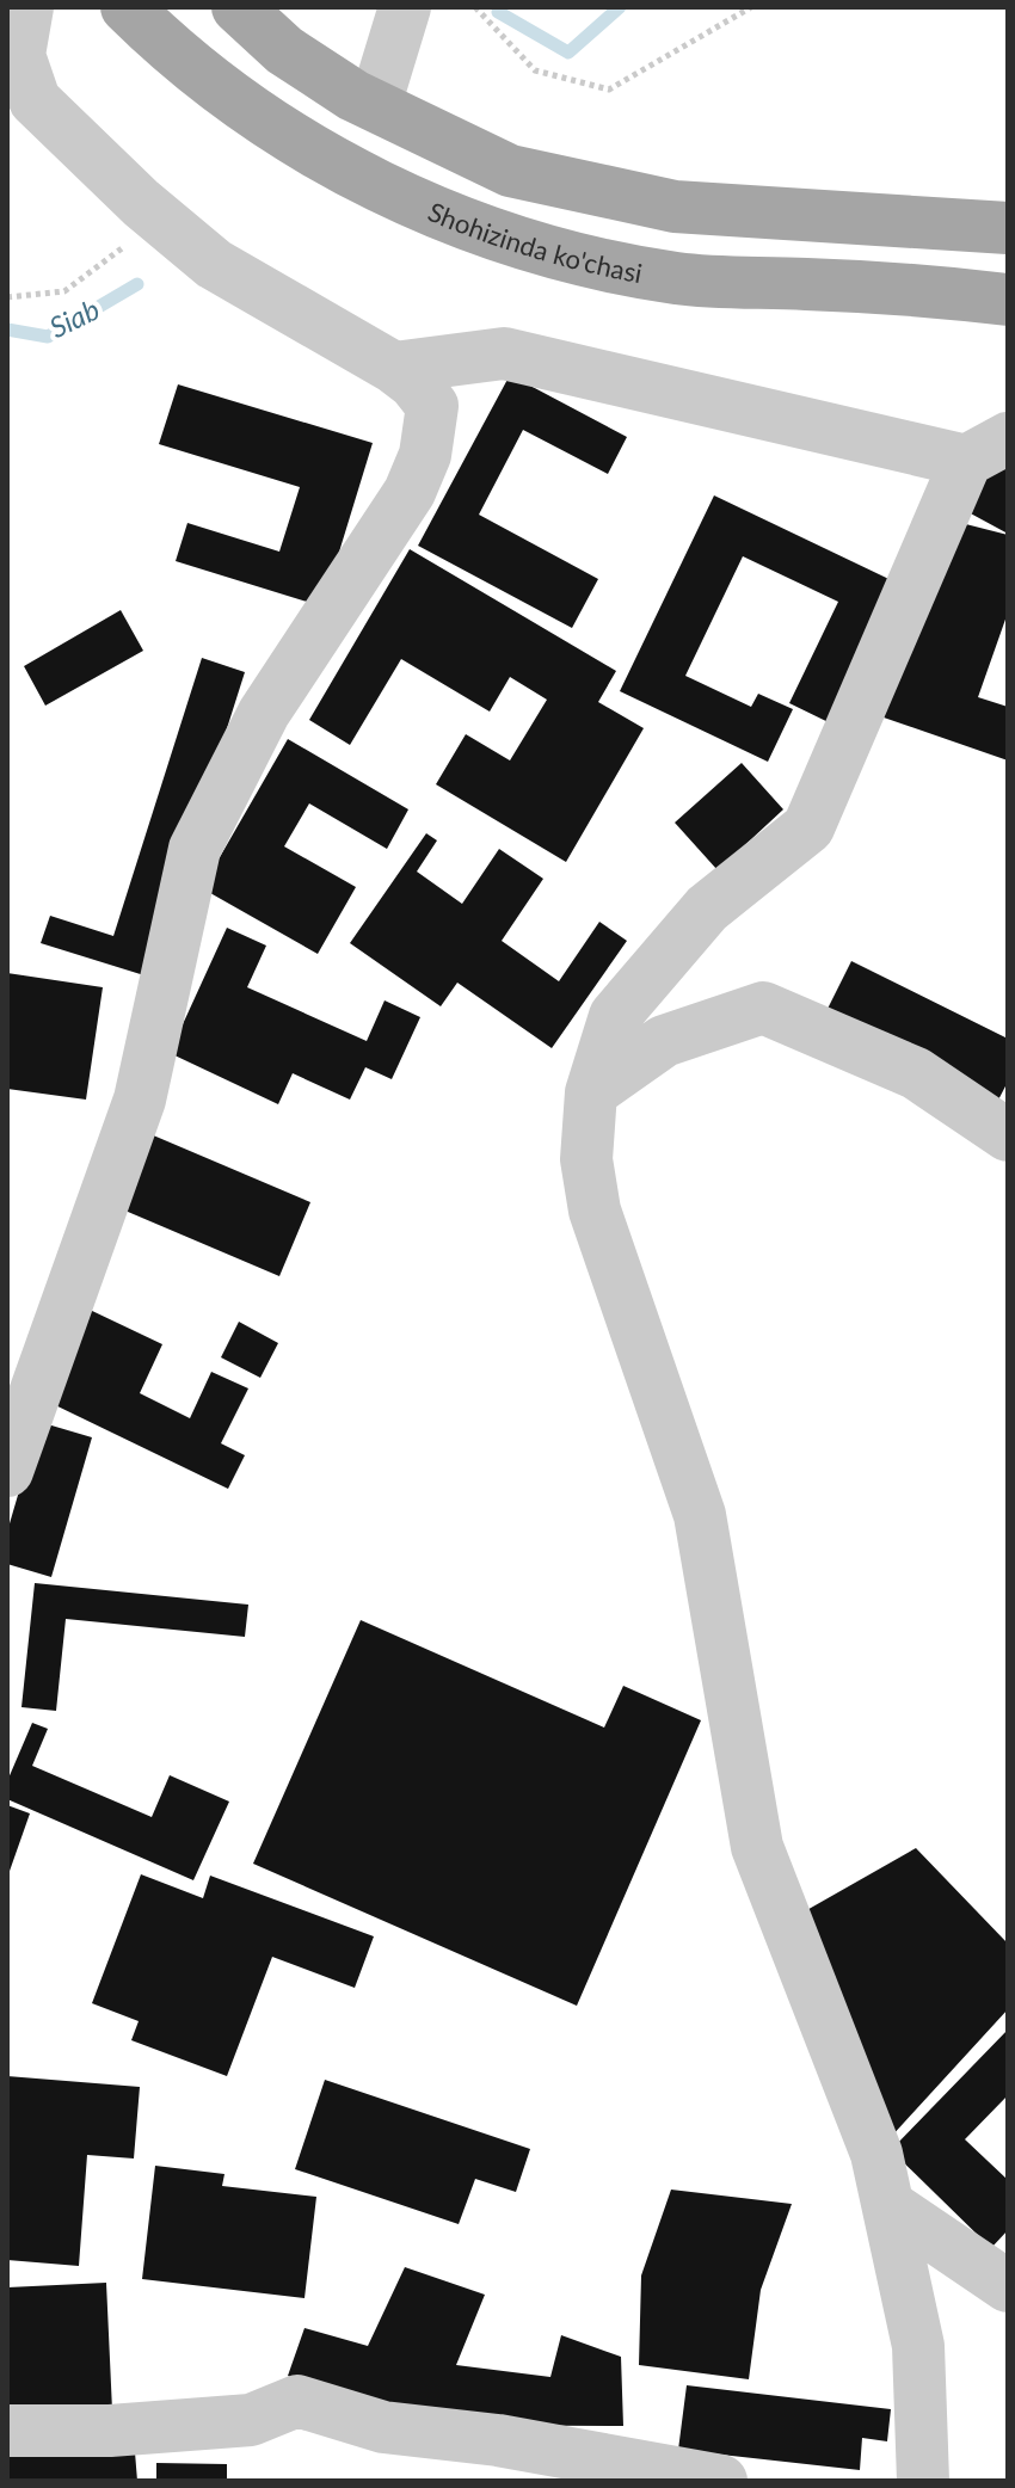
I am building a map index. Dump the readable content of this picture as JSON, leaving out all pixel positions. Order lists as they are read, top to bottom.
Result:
{
  "streets": {
    "main road": ["Shohizinda ko'chasi"]
  },
  "water": ["Siab"]
}
